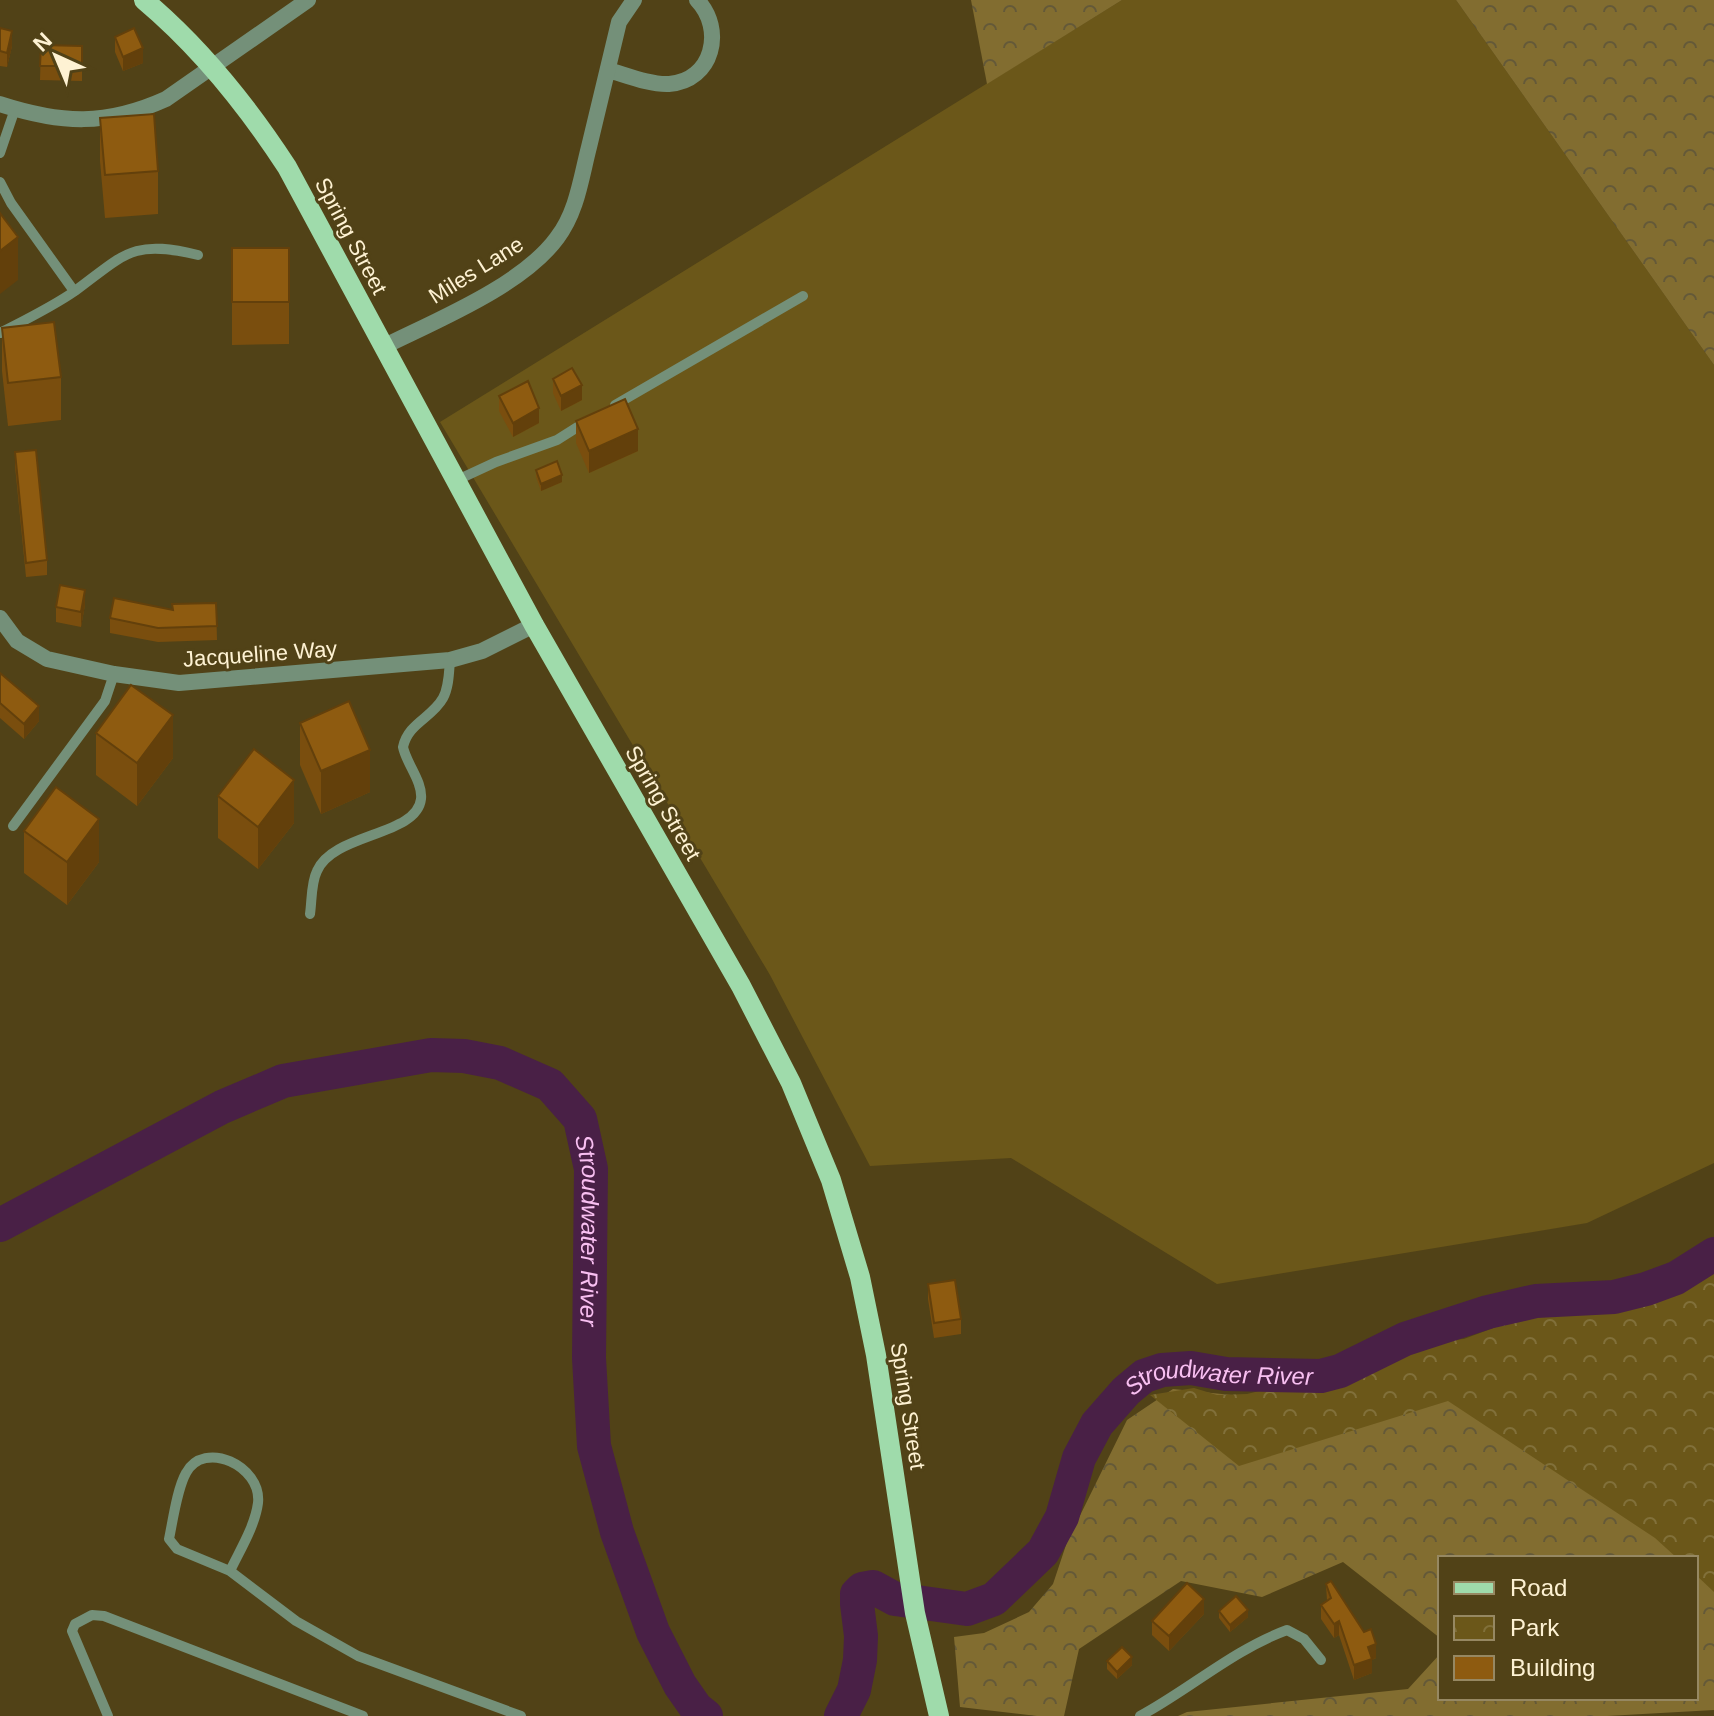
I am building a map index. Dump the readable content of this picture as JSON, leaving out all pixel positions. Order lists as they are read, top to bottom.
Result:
{
  "streets": {
    "main road": ["Spring Street"],
    "street": ["Miles Lane", "Jacqueline Way"]
  },
  "crossings": [
    ["Spring Street", "Miles Lane"],
    ["Spring Street", "Jacqueline Way"]
  ],
  "water": ["Stroudwater River"],
  "legend": ["Road", "Park", "Building"],
  "north": "top left"
}
